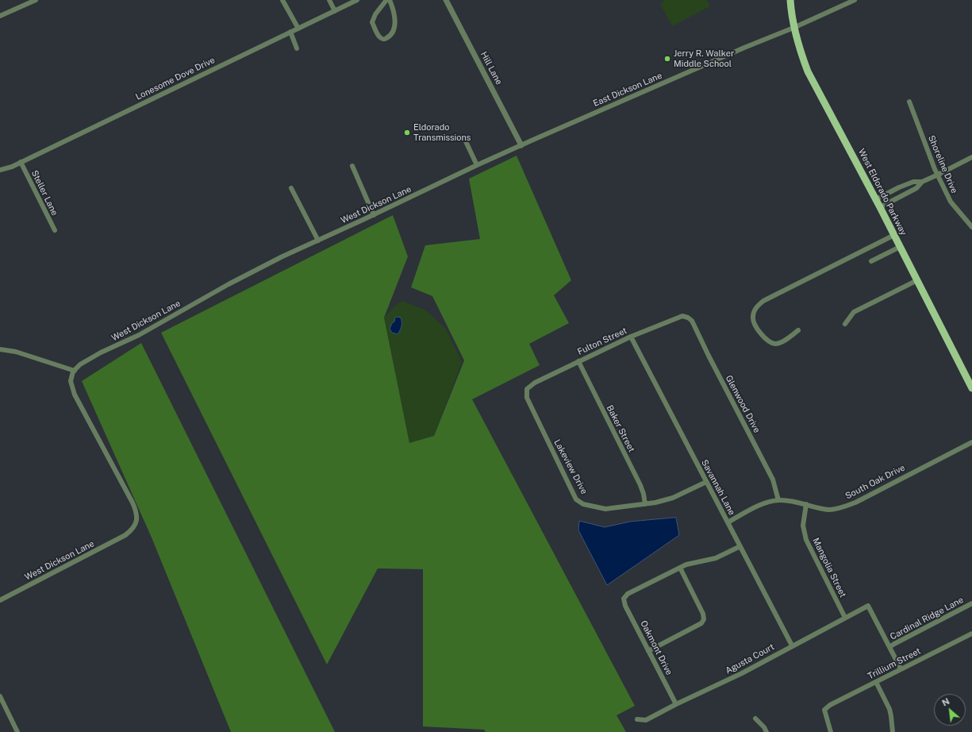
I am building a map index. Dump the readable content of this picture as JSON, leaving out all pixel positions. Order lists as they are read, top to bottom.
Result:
{
  "streets": {
    "main road": ["West Eldorado Parkway"],
    "street": [
      "Hill Lane",
      "Lonesome Dove Drive",
      "East Dickson Lane",
      "Shoreline Drive",
      "Steller Lane",
      "West Dickson Lane",
      "Fulton Street",
      "Glenwood Drive",
      "Baker Street",
      "Lakeview Drive",
      "South Oak Drive",
      "Savannah Lane",
      "Mangolia Street",
      "Cardinal Ridge Lane",
      "Oakmont Drive",
      "Agusta Court",
      "Trillium Street"
    ]
  },
  "crossings": [
    ["Hill Lane", "East Dickson Lane"],
    ["Hill Lane", "West Dickson Lane"],
    ["Lonesome Dove Drive", "Steller Lane"],
    ["East Dickson Lane", "West Eldorado Parkway"],
    ["East Dickson Lane", "West Dickson Lane"],
    ["Fulton Street", "Glenwood Drive"],
    ["Fulton Street", "Baker Street"],
    ["Fulton Street", "Lakeview Drive"],
    ["Fulton Street", "Savannah Lane"],
    ["Glenwood Drive", "South Oak Drive"],
    ["Baker Street", "Lakeview Drive"],
    ["Lakeview Drive", "Savannah Lane"],
    ["South Oak Drive", "Savannah Lane"],
    ["South Oak Drive", "Mangolia Street"],
    ["Savannah Lane", "Agusta Court"],
    ["Mangolia Street", "Agusta Court"],
    ["Cardinal Ridge Lane", "Agusta Court"],
    ["Oakmont Drive", "Agusta Court"]
  ],
  "places": ["Jerry R. Walker Middle School", "Eldorado Transmissions"],
  "north": "top left"
}
